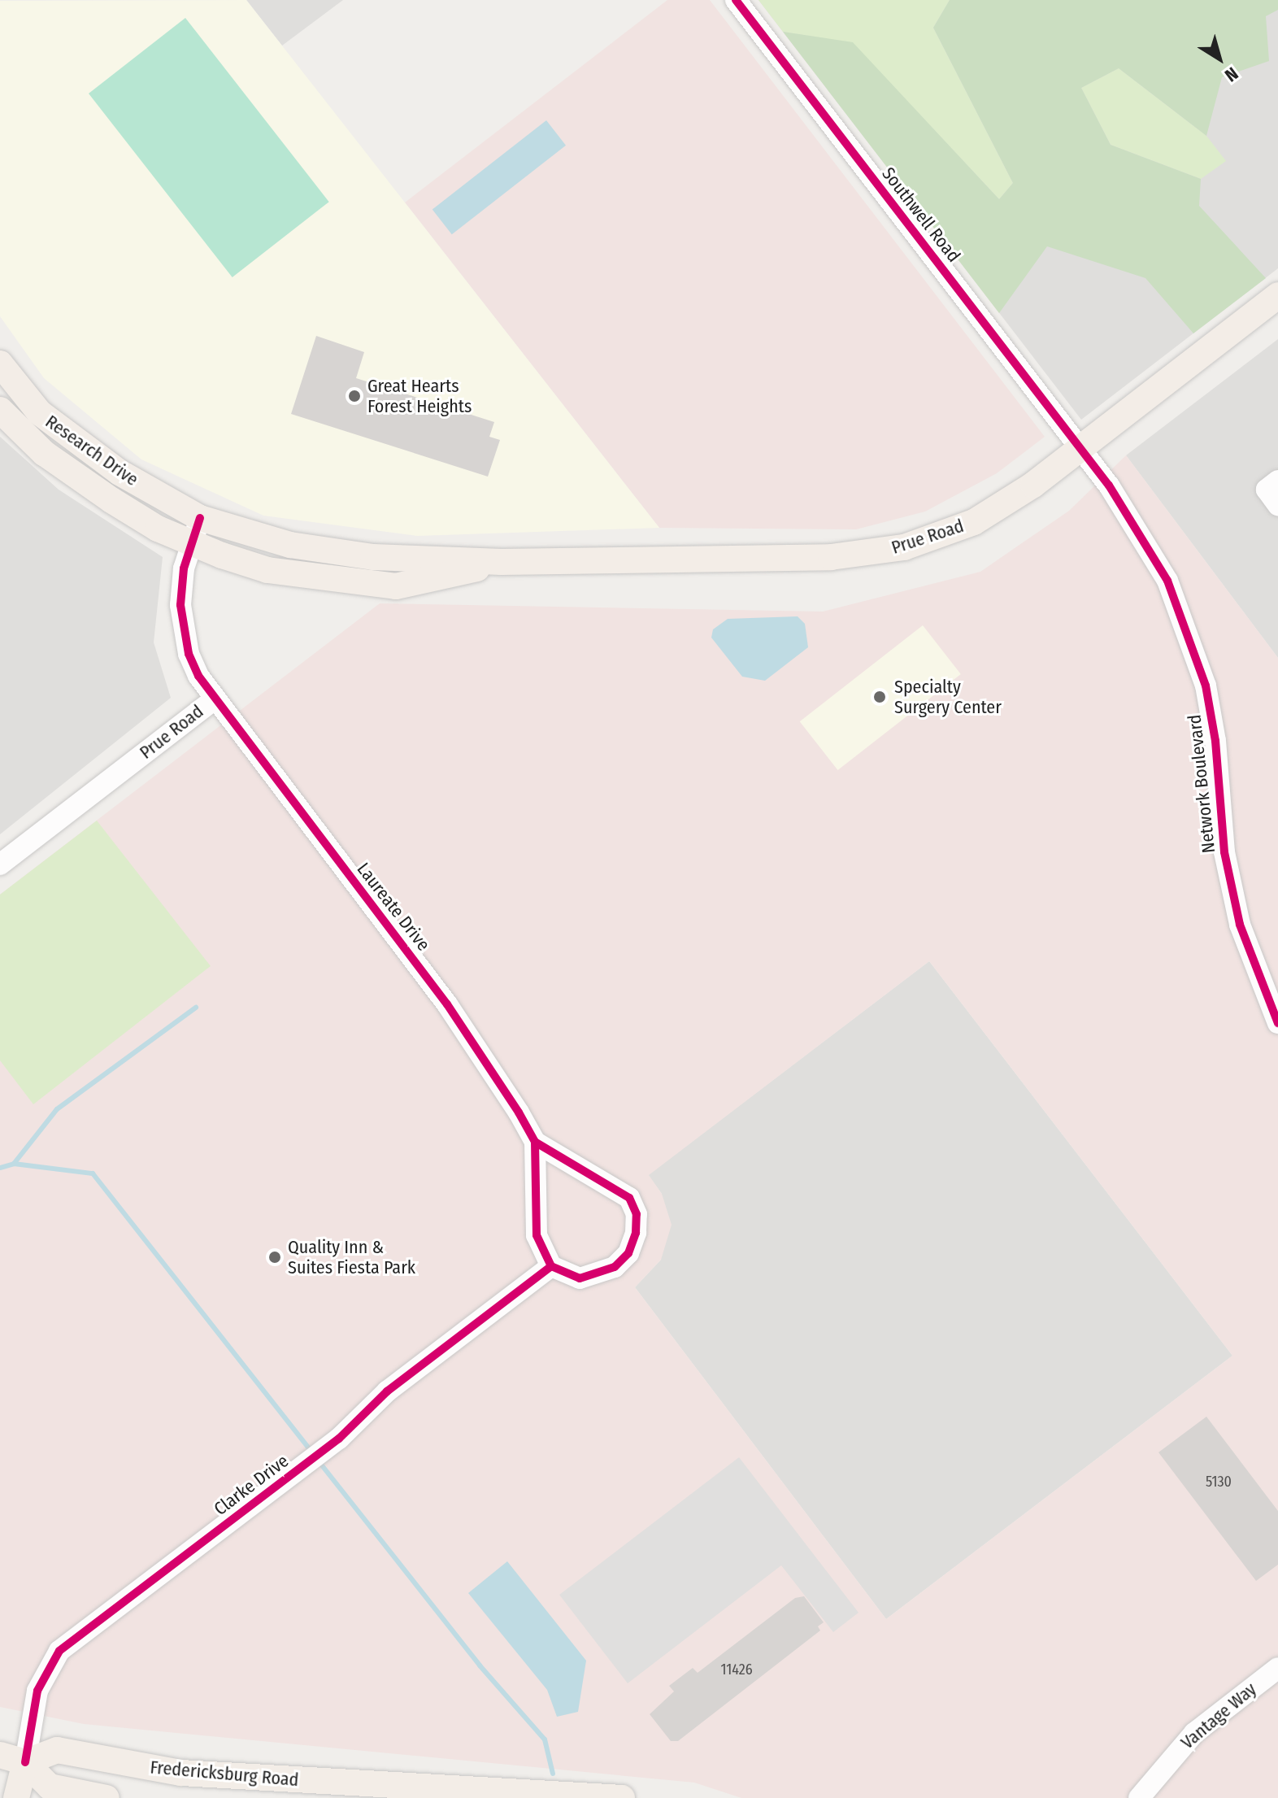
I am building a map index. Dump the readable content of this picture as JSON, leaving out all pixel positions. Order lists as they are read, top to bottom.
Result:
{
  "streets": {
    "main road": ["Research Drive", "Prue Road", "Fredericksburg Road"],
    "street": [
      "Southwell Road",
      "Network Boulevard",
      "Laureate Drive",
      "Clarke Drive",
      "Vantage Way"
    ]
  },
  "crossings": [
    ["Southwell Road", "Prue Road"],
    ["Southwell Road", "Network Boulevard"],
    ["Research Drive", "Prue Road"],
    ["Prue Road", "Network Boulevard"],
    ["Prue Road", "Laureate Drive"],
    ["Laureate Drive", "Clarke Drive"],
    ["Clarke Drive", "Fredericksburg Road"]
  ],
  "places": ["Great Hearts Forest Heights", "Specialty Surgery Center", "Quality Inn & Suites Fiesta Park"],
  "house_numbers": ["5130", "11426"],
  "north": "bottom right"
}
